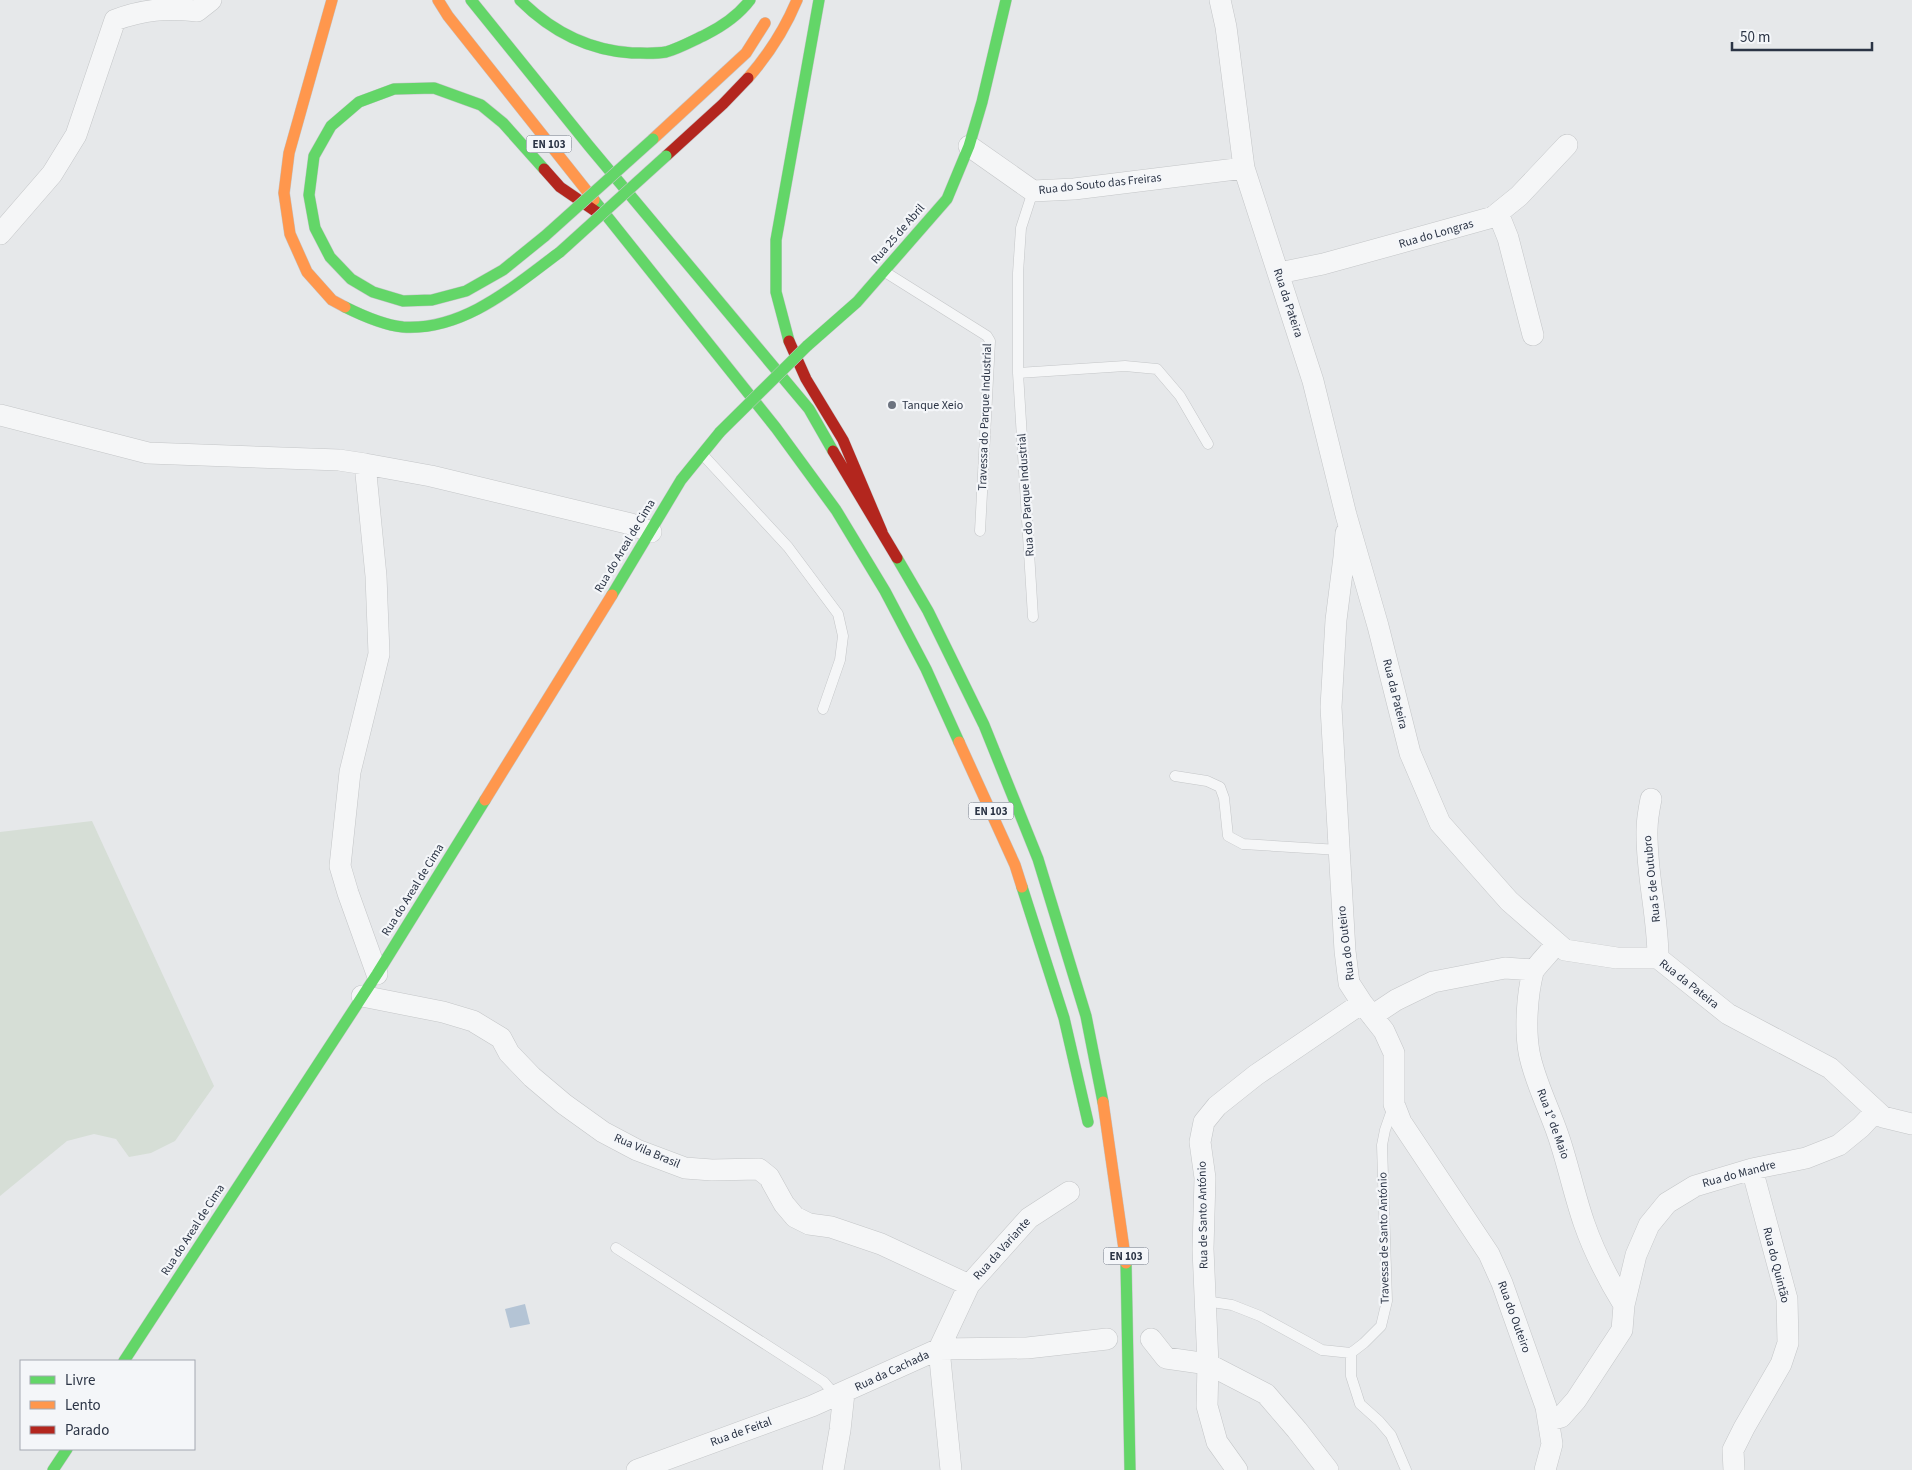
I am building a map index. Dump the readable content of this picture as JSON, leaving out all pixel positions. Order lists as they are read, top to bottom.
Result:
{
  "streets": {
    "main road": ["EN 103", "Rua 25 de Abril", "Rua do Areal de Cima"],
    "street": [
      "Rua do Souto das Freiras",
      "Rua do Longras",
      "Rua da Pateira",
      "Rua 5 de Outubro",
      "Rua do Outeiro",
      "Rua 1º de Maio",
      "Rua Vila Brasil",
      "Rua do Mandre",
      "Rua de Santo António",
      "Rua da Variante",
      "Rua do Quintão",
      "Rua da Cachada",
      "Rua de Feital"
    ],
    "lane": ["Travessa do Parque Industrial", "Rua do Parque Industrial", "Travessa de Santo António"]
  },
  "crossings": [
    ["Rua do Souto das Freiras", "Rua 25 de Abril"],
    ["Rua do Souto das Freiras", "Rua da Pateira"],
    ["Rua do Souto das Freiras", "Rua do Parque Industrial"],
    ["Rua 25 de Abril", "Travessa do Parque Industrial"],
    ["Rua 25 de Abril", "Rua do Areal de Cima"],
    ["Rua do Longras", "Rua da Pateira"],
    ["Rua da Pateira", "Rua 5 de Outubro"],
    ["Rua da Pateira", "Rua do Outeiro"],
    ["Rua da Pateira", "Rua do Mandre"],
    ["Rua do Areal de Cima", "Rua Vila Brasil"],
    ["Rua do Outeiro", "Rua do Mandre"],
    ["Rua do Outeiro", "Rua de Santo António"],
    ["Rua do Outeiro", "Travessa de Santo António"],
    ["Rua 1º de Maio", "Rua do Mandre"],
    ["Rua 1º de Maio", "Rua de Santo António"],
    ["Rua Vila Brasil", "Rua da Variante"],
    ["Rua do Mandre", "Rua do Quintão"],
    ["Rua da Variante", "Rua da Cachada"],
    ["Rua da Cachada", "Rua de Feital"]
  ],
  "places": ["Tanque Xeio"],
  "legend": ["Livre", "Lento", "Parado"],
  "scale_bar": "50 m"
}
